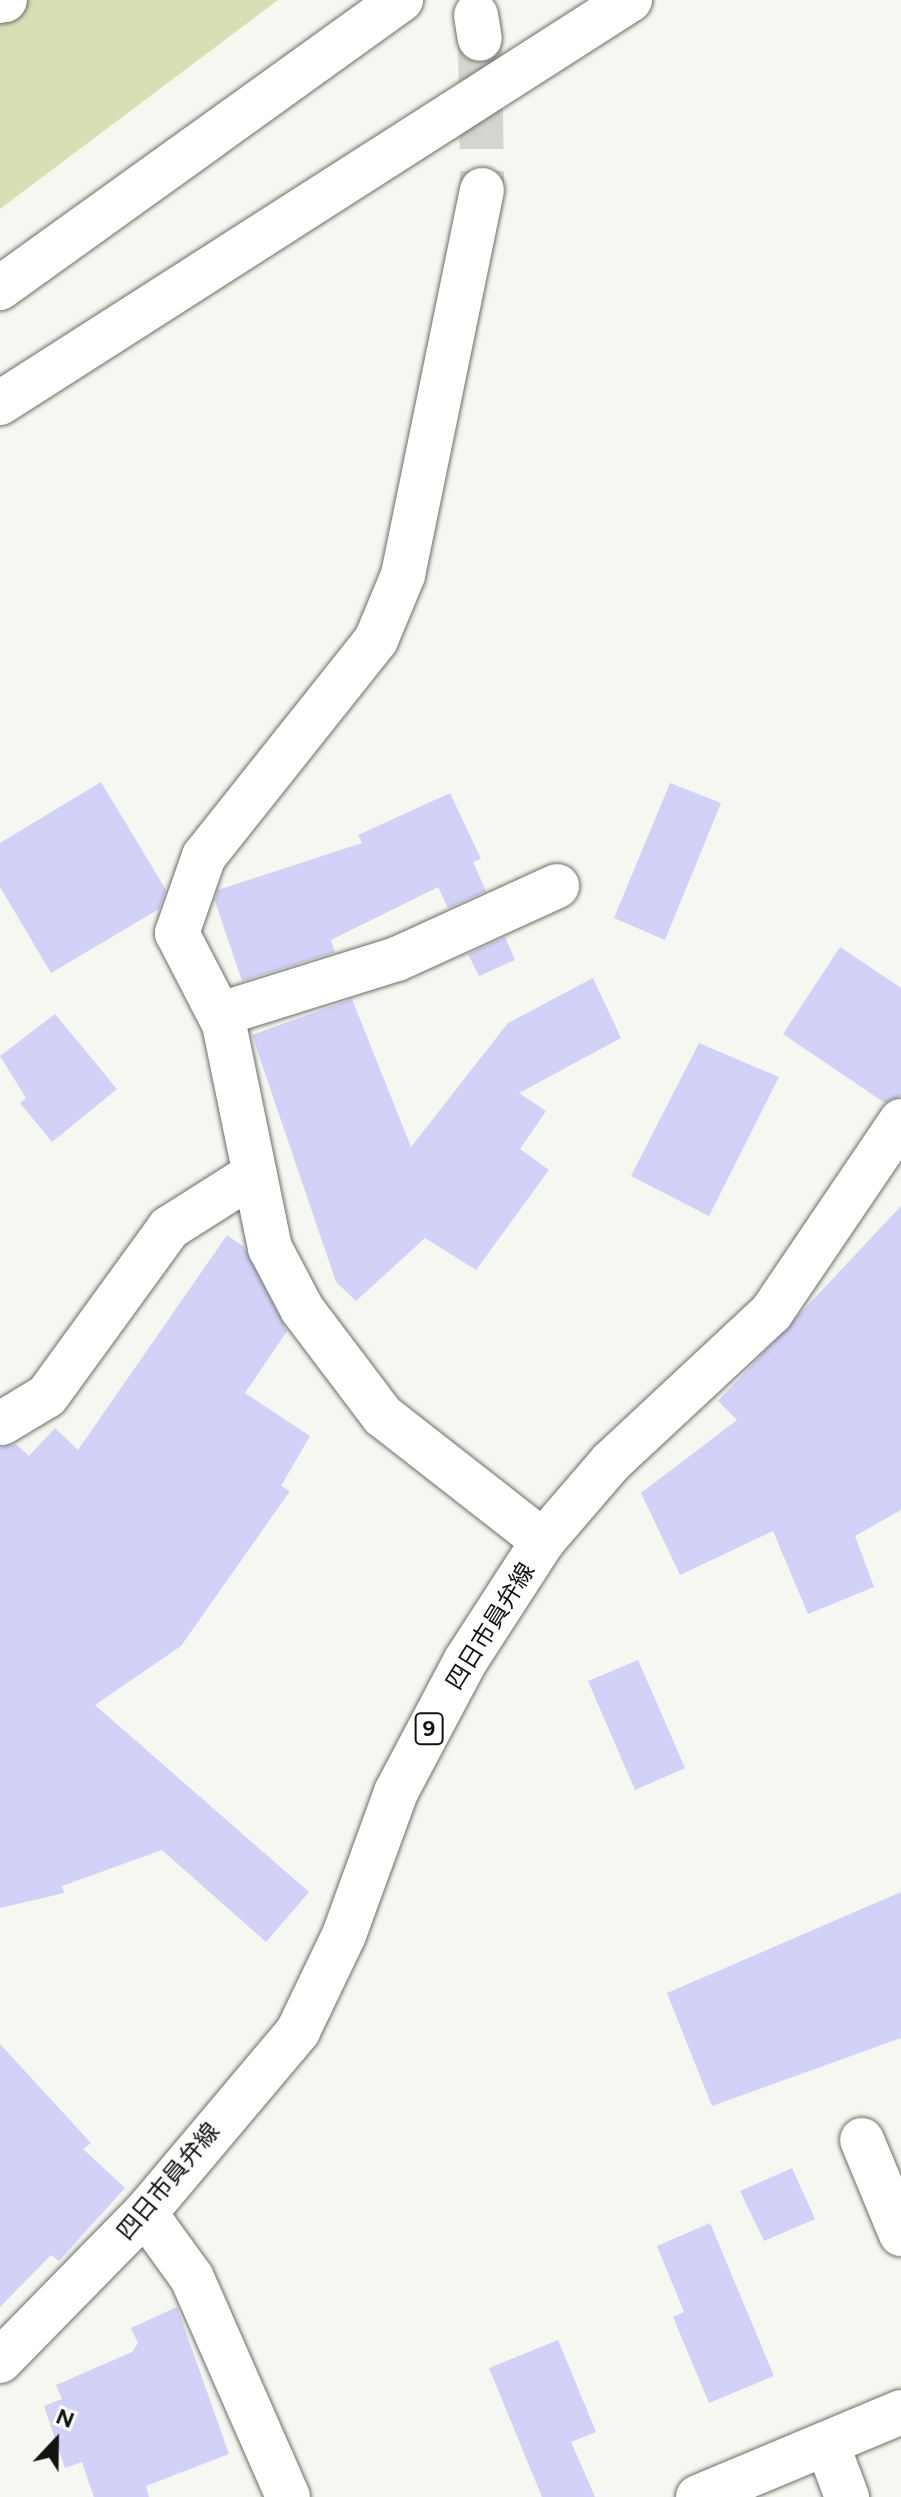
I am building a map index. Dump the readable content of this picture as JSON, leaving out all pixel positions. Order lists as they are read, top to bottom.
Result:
{
  "streets": {
    "main road": ["四日市員弁線", "9"]
  },
  "north": "top"
}
